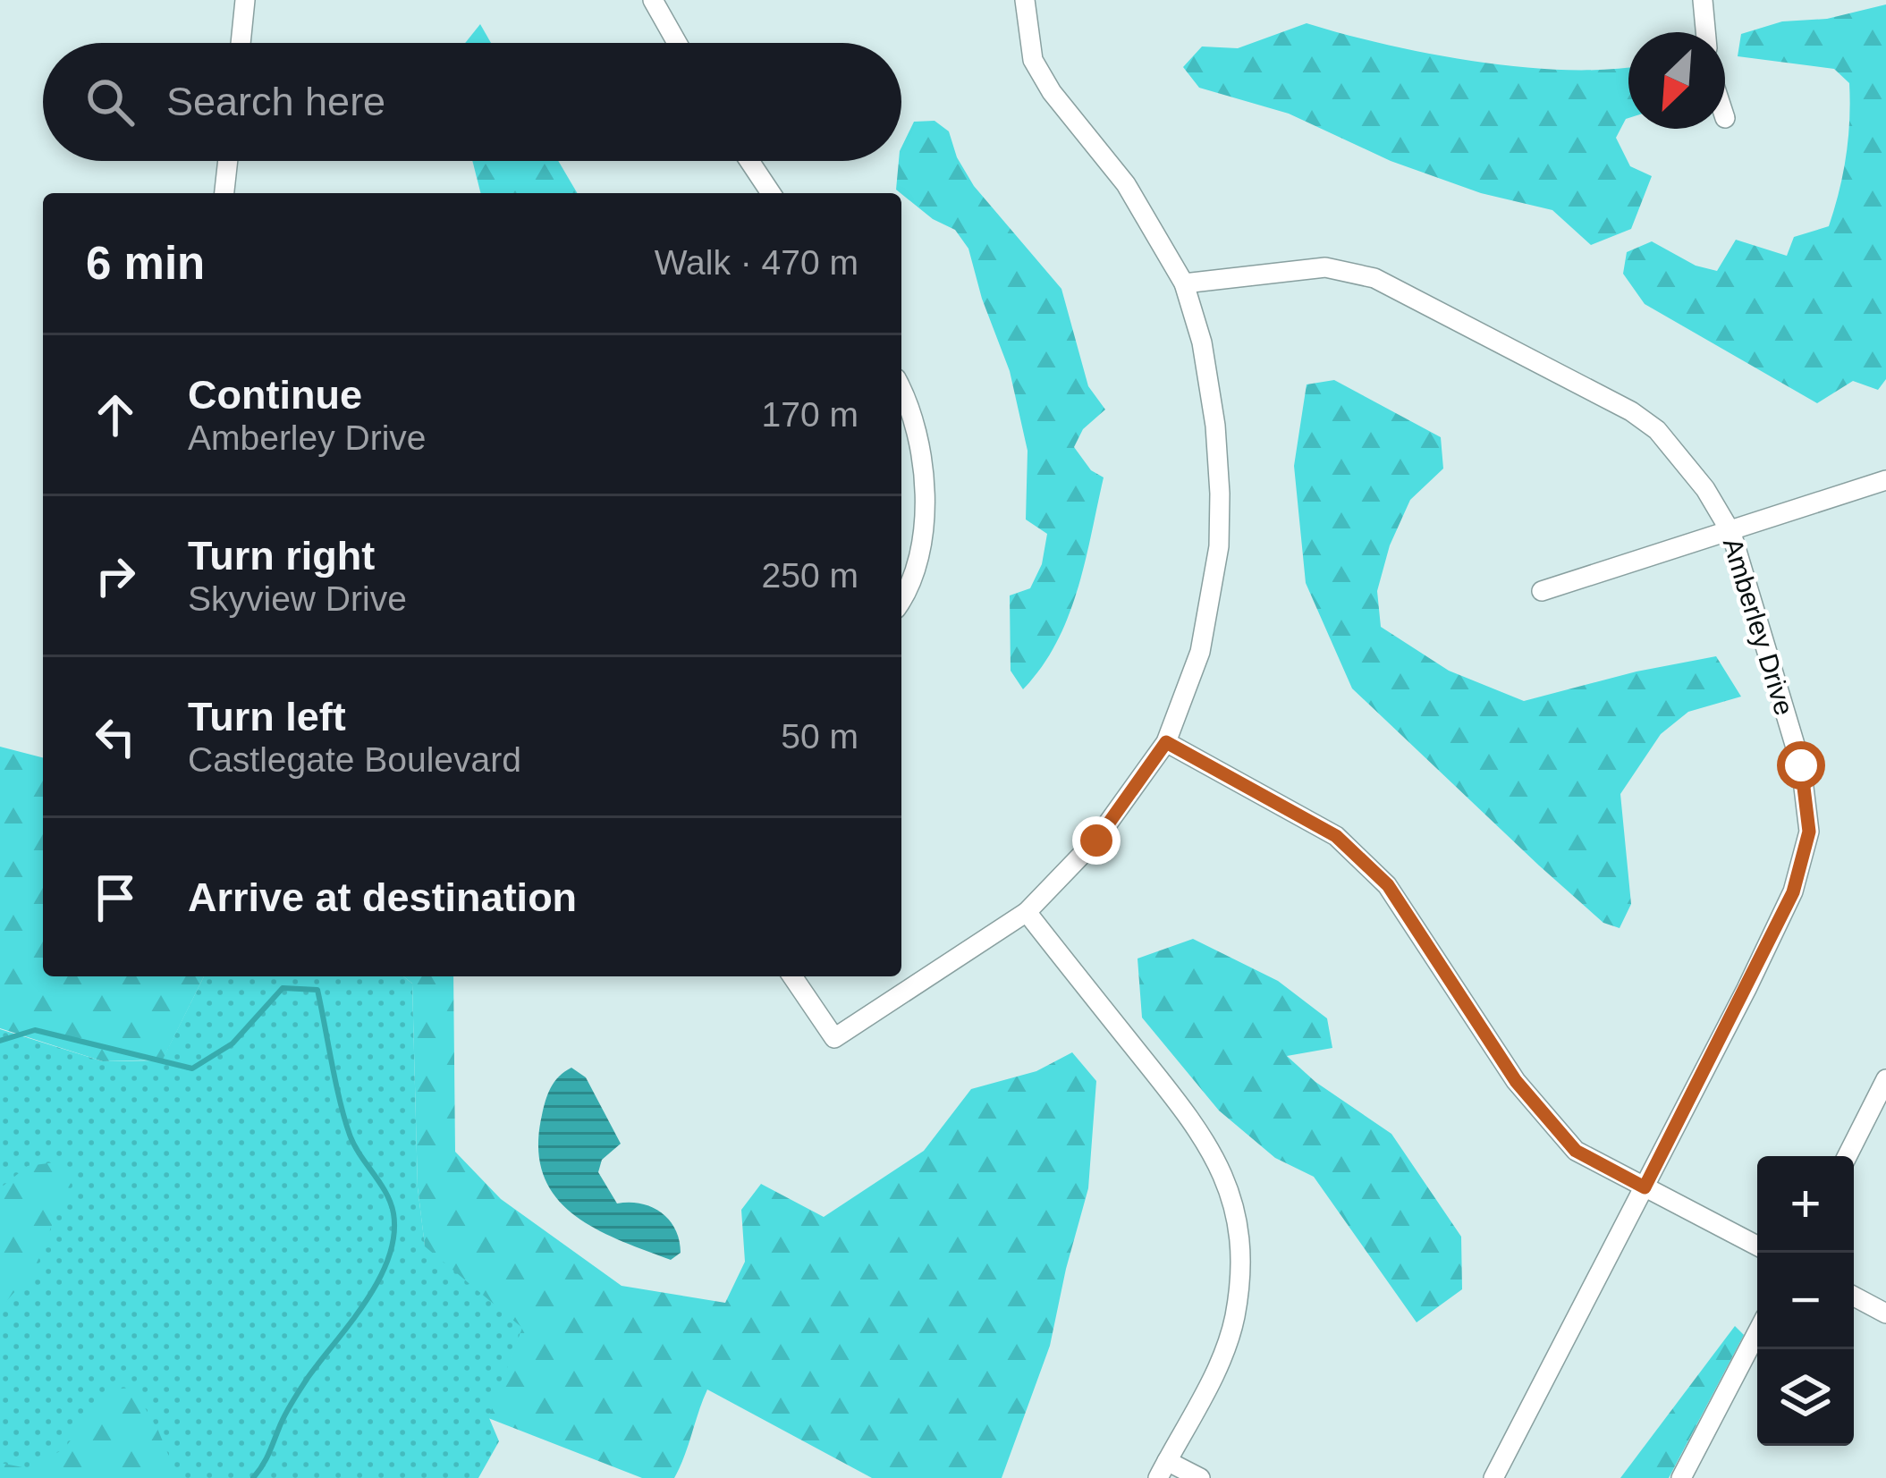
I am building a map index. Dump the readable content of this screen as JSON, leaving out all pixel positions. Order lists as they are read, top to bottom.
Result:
{
  "streets": {
    "street": ["Amberley Drive"]
  },
  "north": "bottom left",
  "page": {
    "search": "Search here",
    "heading": ["6 min", "Walk · 470 m"],
    "list": [
      ["Continue", "Amberley Drive", "170 m"],
      ["Turn right", "Skyview Drive", "250 m"],
      ["Turn left", "Castlegate Boulevard", "50 m"],
      "Arrive at destination"
    ],
    "map_buttons": ["+", "−"]
  }
}
